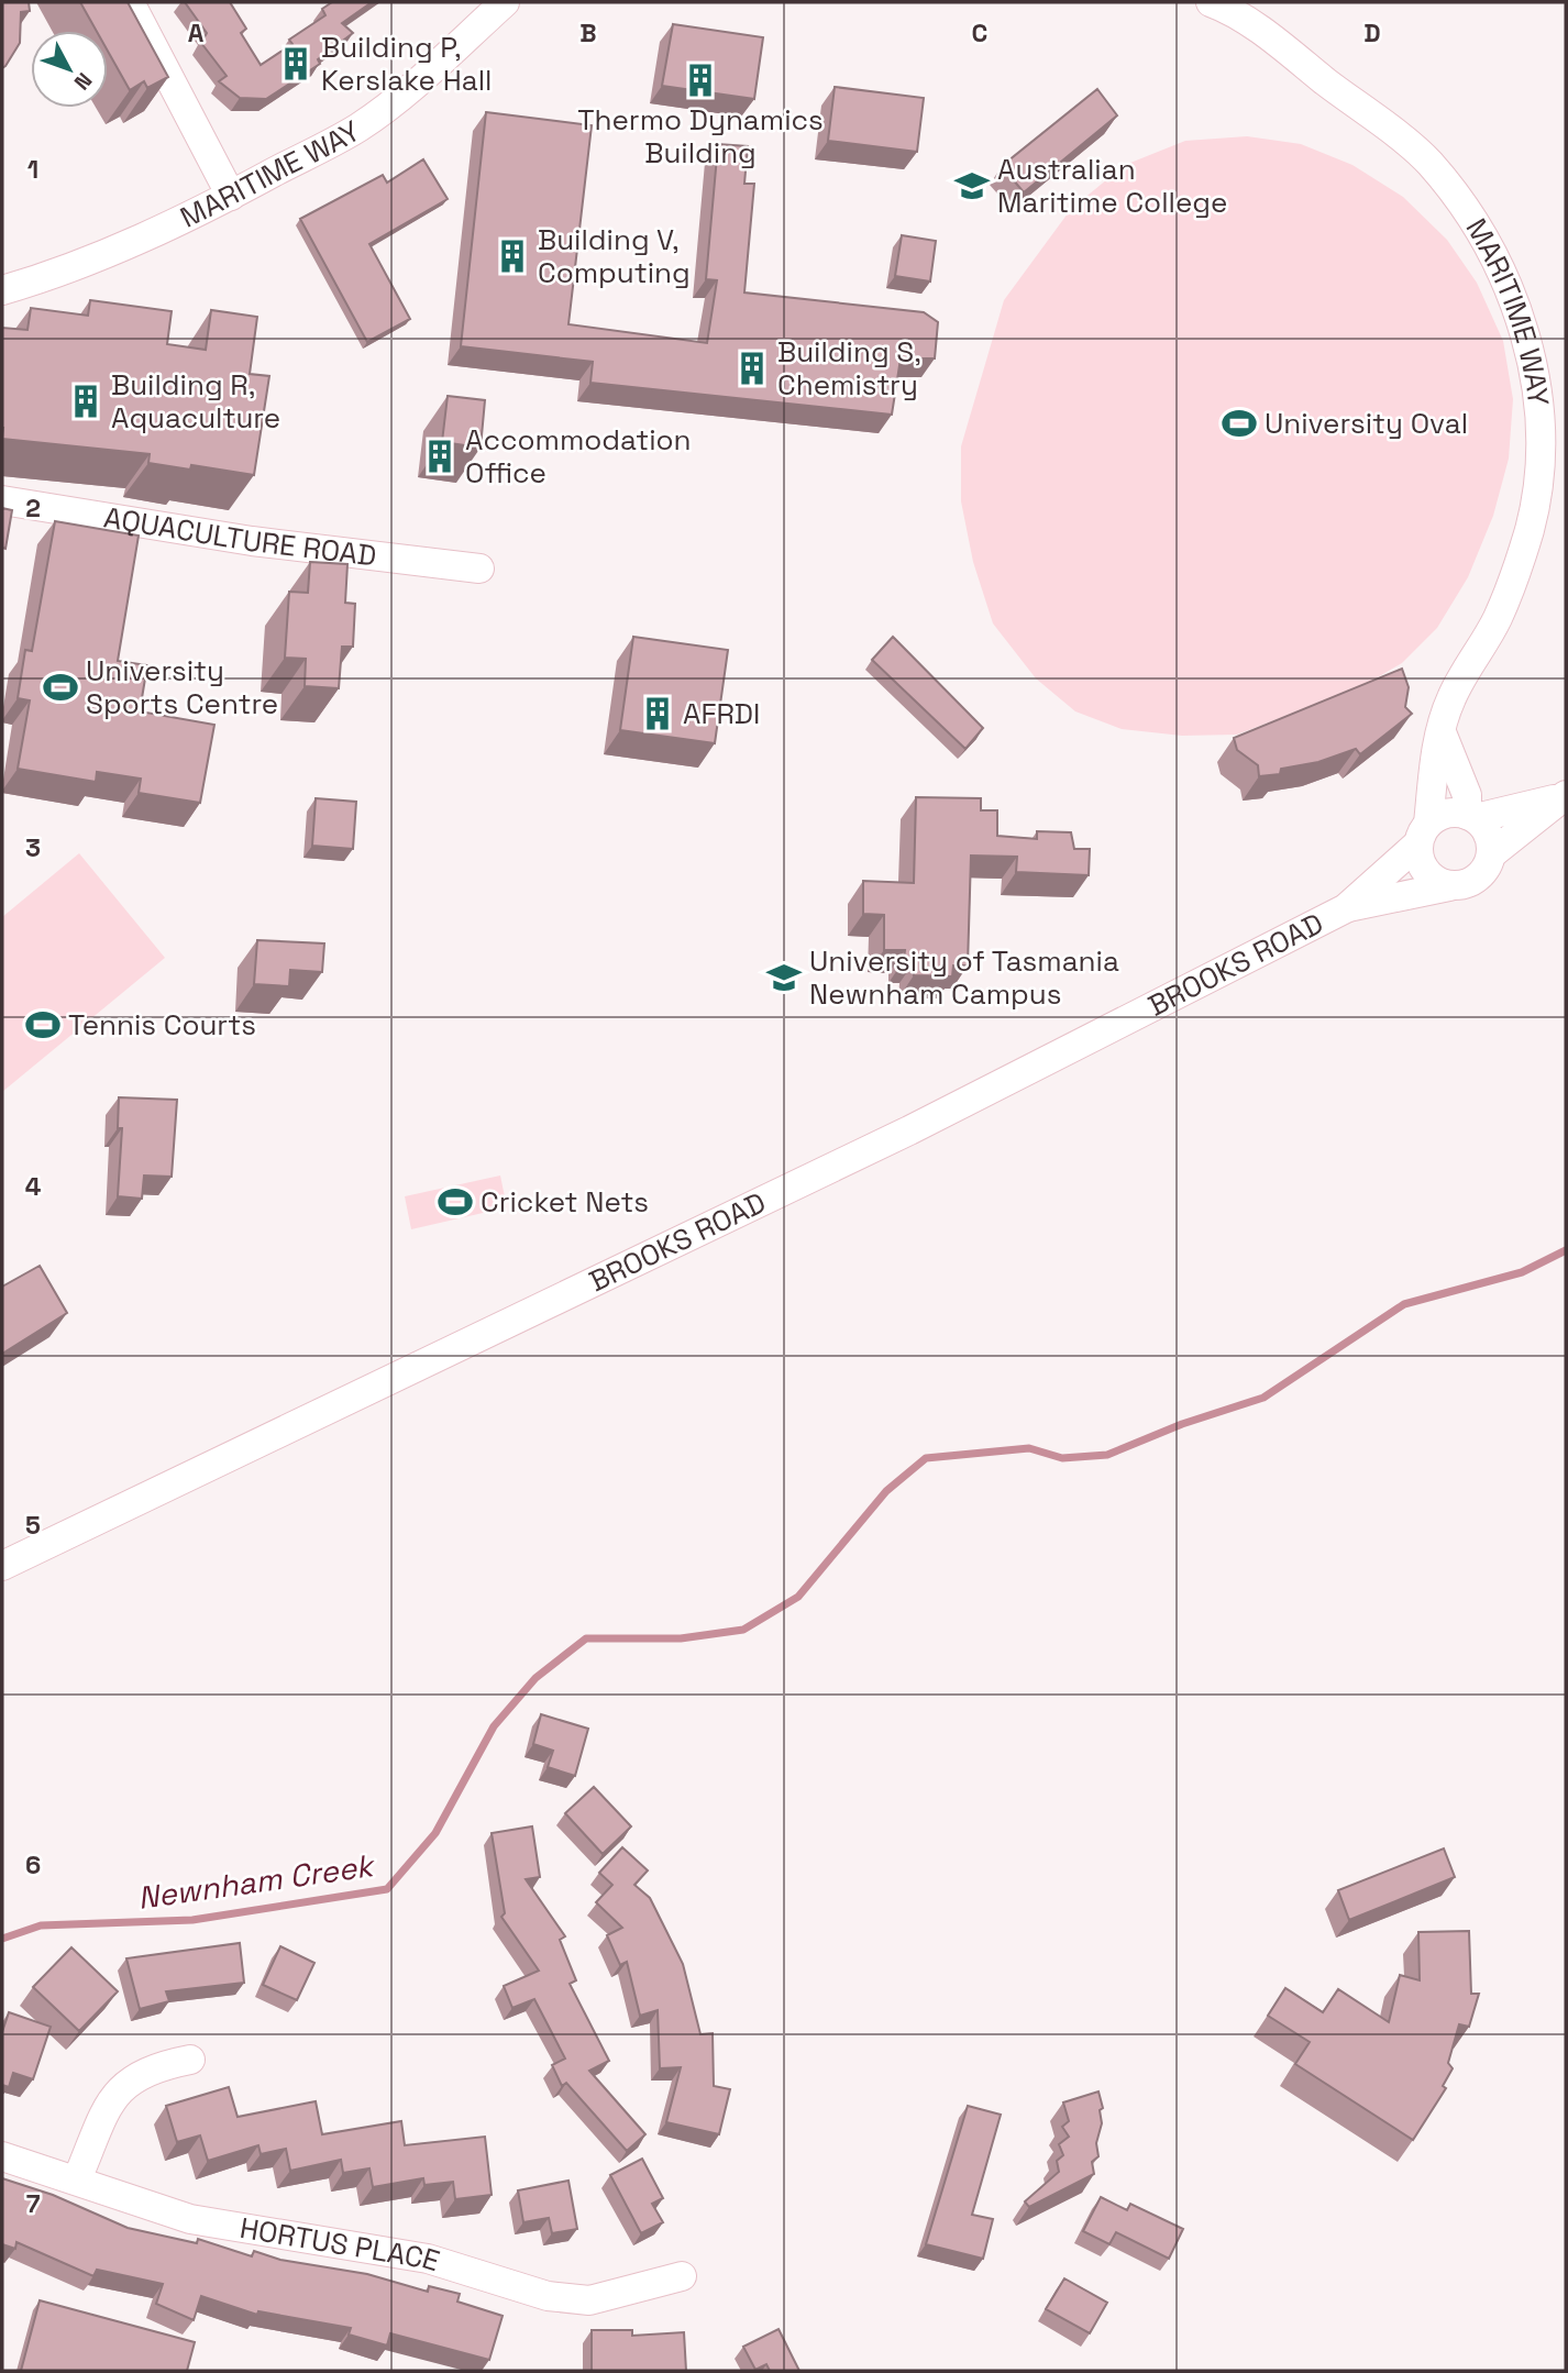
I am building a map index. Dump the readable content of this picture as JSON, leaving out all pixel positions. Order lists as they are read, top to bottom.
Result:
{
  "streets": {
    "street": [
      "MARITIME WAY",
      "AQUACULTURE ROAD",
      "BROOKS ROAD",
      "HORTUS PLACE"
    ]
  },
  "crossings": [
    ["MARITIME WAY", "BROOKS ROAD"]
  ],
  "water": ["Newnham Creek"],
  "places": {
    "building": [
      "Building P, Kerslake Hall",
      "Thermo Dynamics Building",
      "Building V, Computing",
      "Building S, Chemistry",
      "Building R, Aquaculture",
      "Accommodation Office",
      "AFRDI"
    ],
    "school or university": ["Australian Maritime College", "University of Tasmania Newnham Campus"],
    "sports": [
      "University Oval",
      "University Sports Centre",
      "Tennis Courts",
      "Cricket Nets"
    ]
  },
  "north": "bottom right",
  "grid": {
    "columns": [
      "A",
      "B",
      "C",
      "D"
    ],
    "rows": [
      "1",
      "2",
      "3",
      "4",
      "5",
      "6",
      "7"
    ]
  }
}
